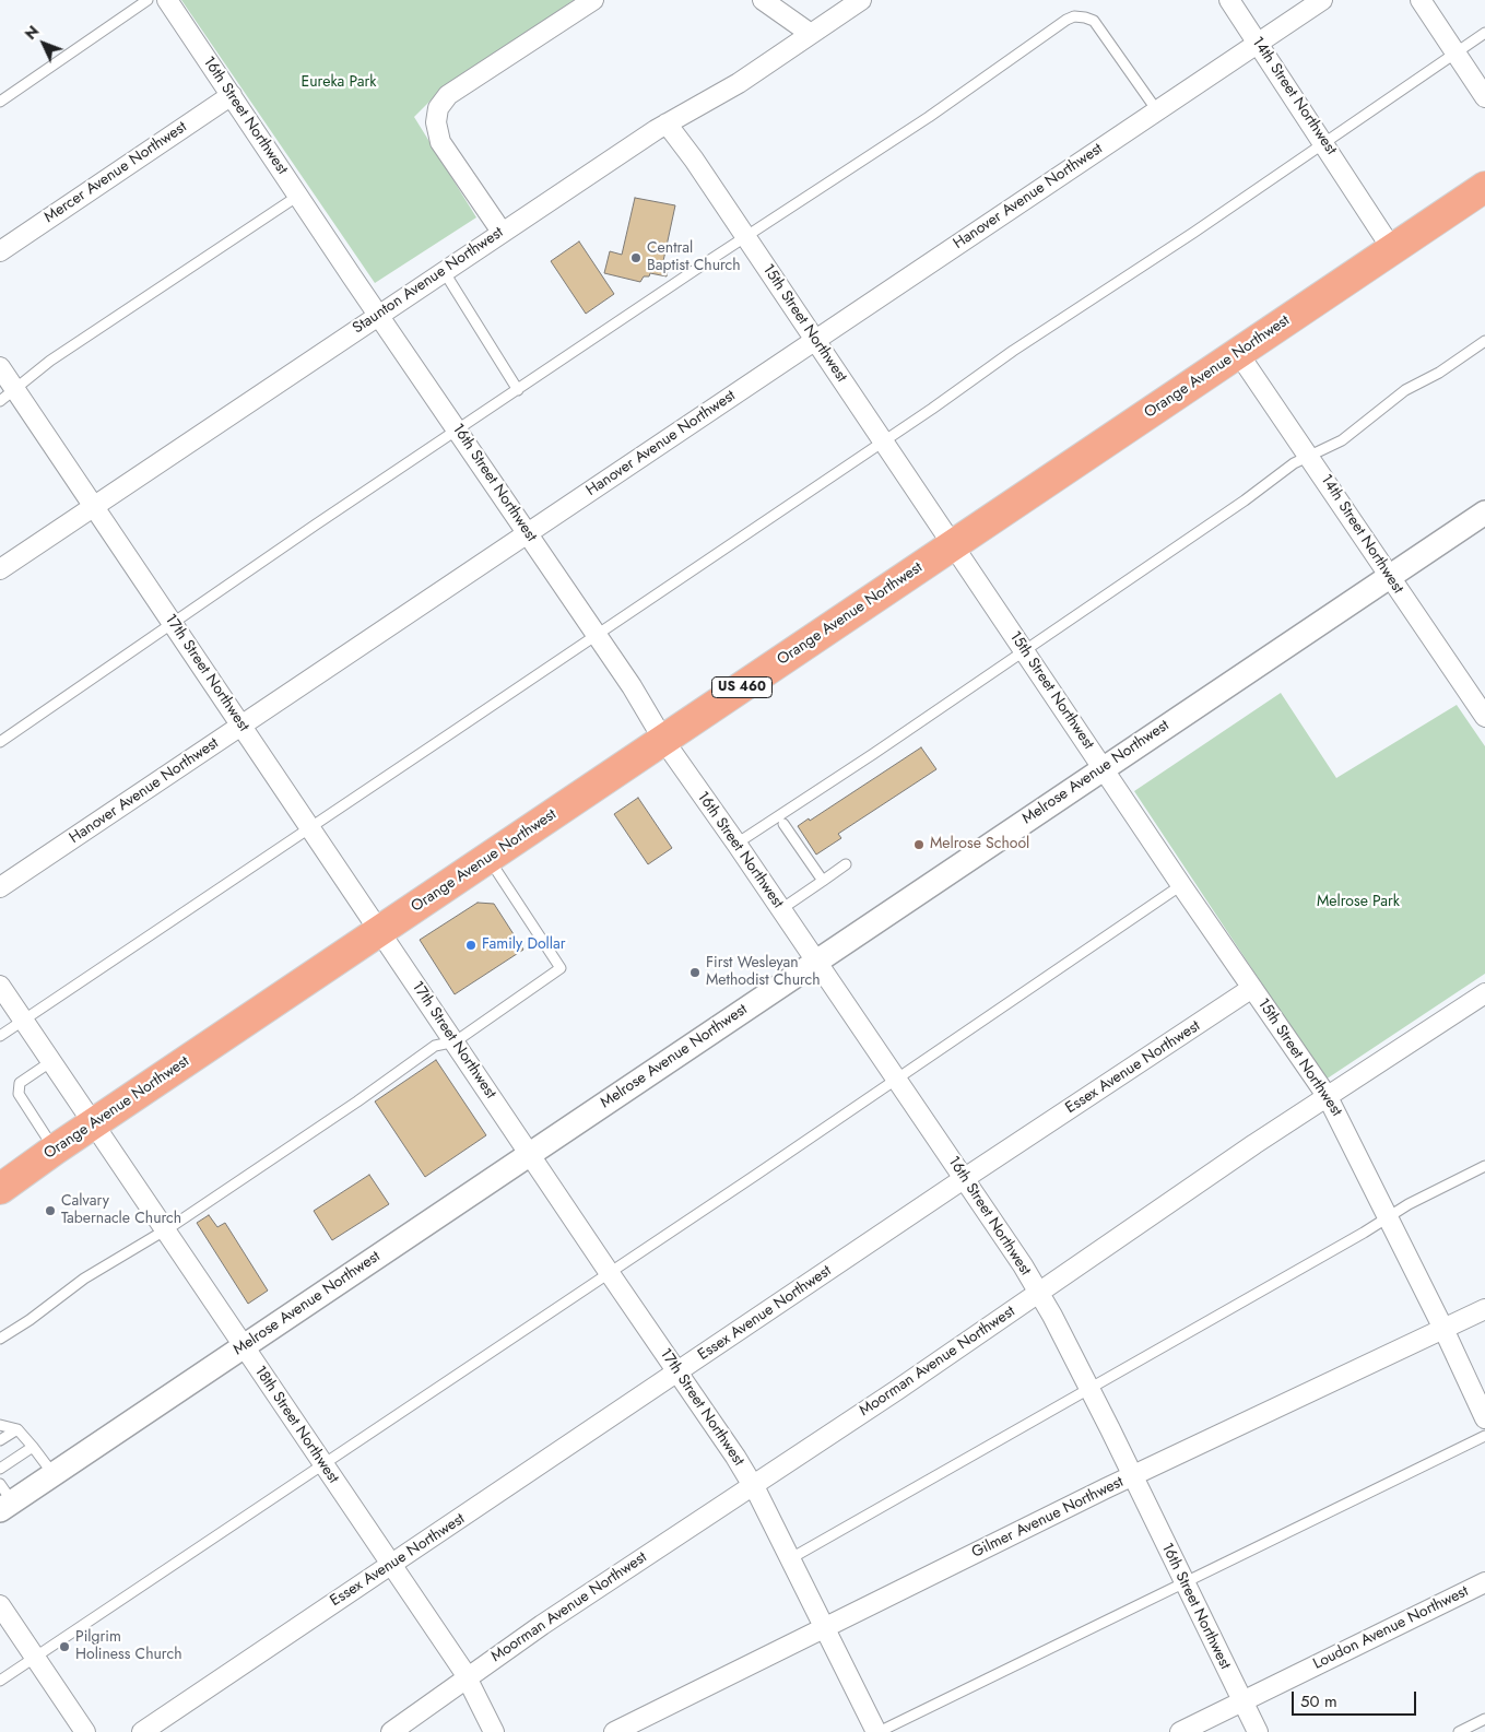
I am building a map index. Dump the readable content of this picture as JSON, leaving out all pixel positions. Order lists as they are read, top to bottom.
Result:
{
  "streets": {
    "main road": ["Orange Avenue Northwest", "US 460"],
    "street": [
      "14th Street Northwest",
      "16th Street Northwest",
      "Mercer Avenue Northwest",
      "Hanover Avenue Northwest",
      "Staunton Avenue Northwest",
      "15th Street Northwest",
      "17th Street Northwest",
      "Melrose Avenue Northwest",
      "Essex Avenue Northwest",
      "Moorman Avenue Northwest",
      "18th Street Northwest",
      "Gilmer Avenue Northwest",
      "Loudon Avenue Northwest"
    ]
  },
  "crossings": [
    ["14th Street Northwest", "Hanover Avenue Northwest"],
    ["14th Street Northwest", "Orange Avenue Northwest"],
    ["14th Street Northwest", "Melrose Avenue Northwest"],
    ["16th Street Northwest", "Mercer Avenue Northwest"],
    ["16th Street Northwest", "Hanover Avenue Northwest"],
    ["16th Street Northwest", "Staunton Avenue Northwest"],
    ["16th Street Northwest", "Orange Avenue Northwest"],
    ["16th Street Northwest", "Melrose Avenue Northwest"],
    ["16th Street Northwest", "Essex Avenue Northwest"],
    ["16th Street Northwest", "Moorman Avenue Northwest"],
    ["16th Street Northwest", "Gilmer Avenue Northwest"],
    ["16th Street Northwest", "Loudon Avenue Northwest"],
    ["Hanover Avenue Northwest", "15th Street Northwest"],
    ["Hanover Avenue Northwest", "17th Street Northwest"],
    ["Staunton Avenue Northwest", "15th Street Northwest"],
    ["Staunton Avenue Northwest", "17th Street Northwest"],
    ["15th Street Northwest", "Orange Avenue Northwest"],
    ["15th Street Northwest", "Melrose Avenue Northwest"],
    ["15th Street Northwest", "Essex Avenue Northwest"],
    ["15th Street Northwest", "Moorman Avenue Northwest"],
    ["15th Street Northwest", "Gilmer Avenue Northwest"],
    ["Orange Avenue Northwest", "17th Street Northwest"],
    ["Orange Avenue Northwest", "18th Street Northwest"],
    ["17th Street Northwest", "Melrose Avenue Northwest"],
    ["17th Street Northwest", "Essex Avenue Northwest"],
    ["17th Street Northwest", "Moorman Avenue Northwest"],
    ["17th Street Northwest", "Gilmer Avenue Northwest"],
    ["Melrose Avenue Northwest", "18th Street Northwest"],
    ["Essex Avenue Northwest", "18th Street Northwest"],
    ["Moorman Avenue Northwest", "18th Street Northwest"]
  ],
  "parks": ["Eureka Park", "Melrose Park"],
  "places": [
    "Central Baptist Church",
    "Melrose School",
    "Family Dollar",
    "First Wesleyan Methodist Church",
    "Calvary Tabernacle Church",
    "Pilgrim Holiness Church"
  ],
  "scale_bar": "50 m",
  "north": "top left"
}
